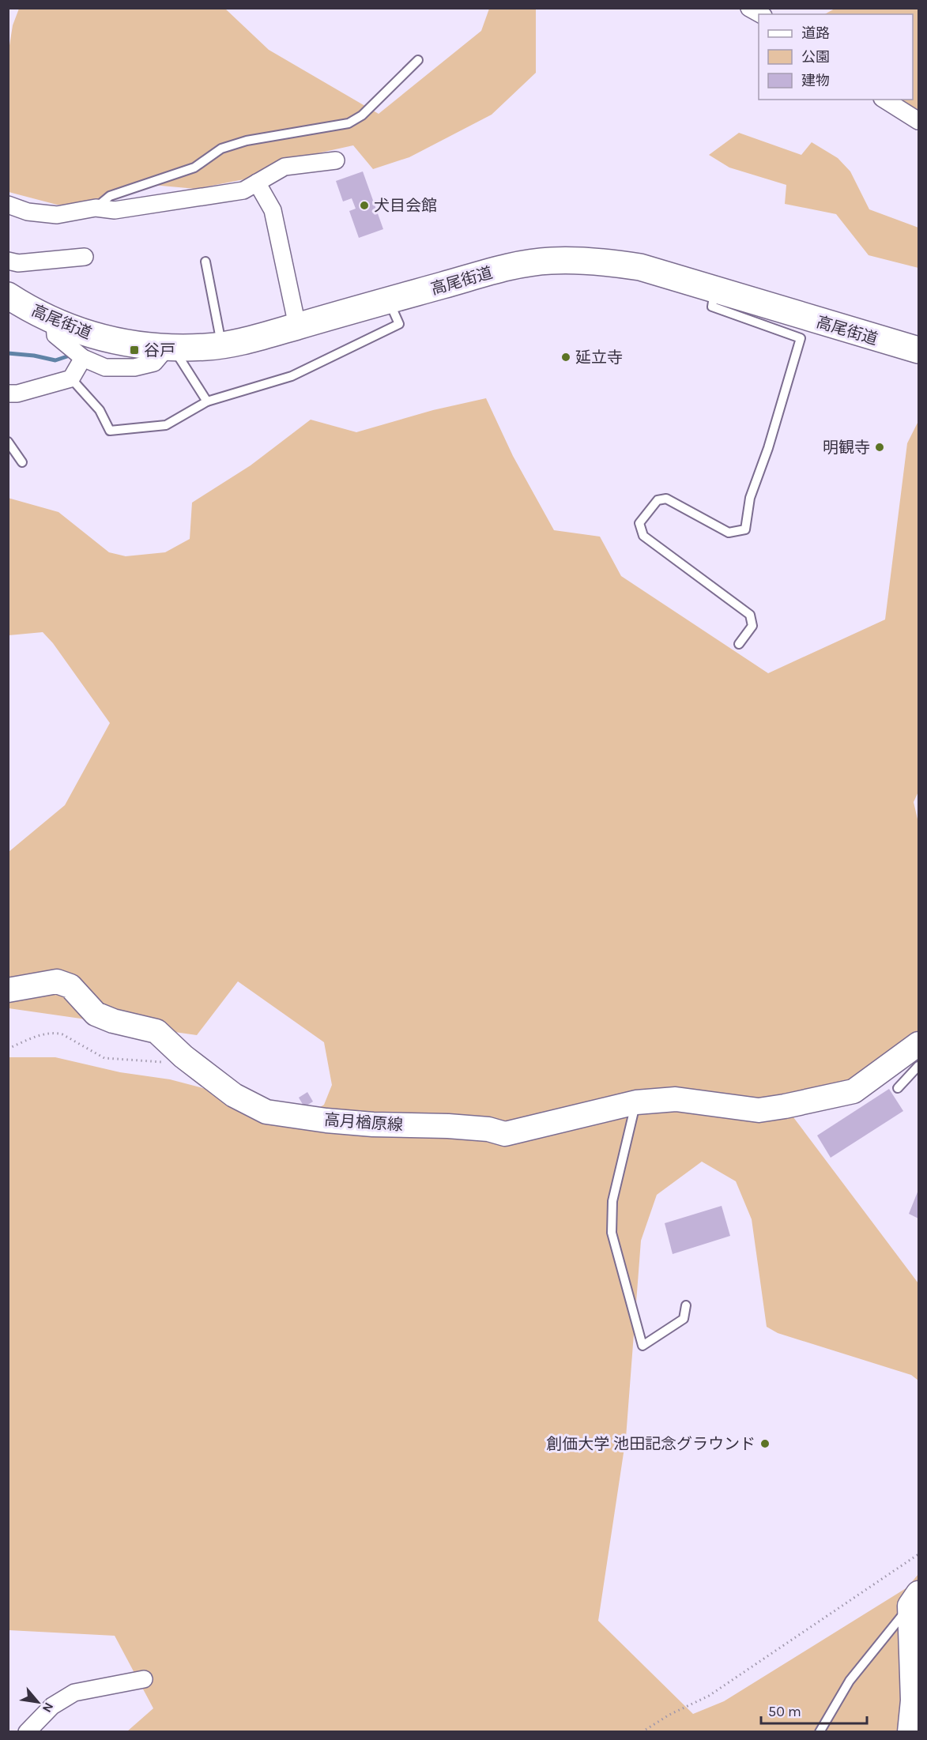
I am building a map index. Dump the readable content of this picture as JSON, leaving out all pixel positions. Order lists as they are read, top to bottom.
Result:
{
  "streets": {
    "main road": ["高尾街道", "高月楢原線"]
  },
  "places": {
    "other": [
      "犬目会館",
      "延立寺",
      "明観寺",
      "創価大学 池田記念グラウンド"
    ],
    "transit": ["谷戸"]
  },
  "legend": ["道路", "公園", "建物"],
  "scale_bar": "50 m",
  "north": "bottom right"
}
